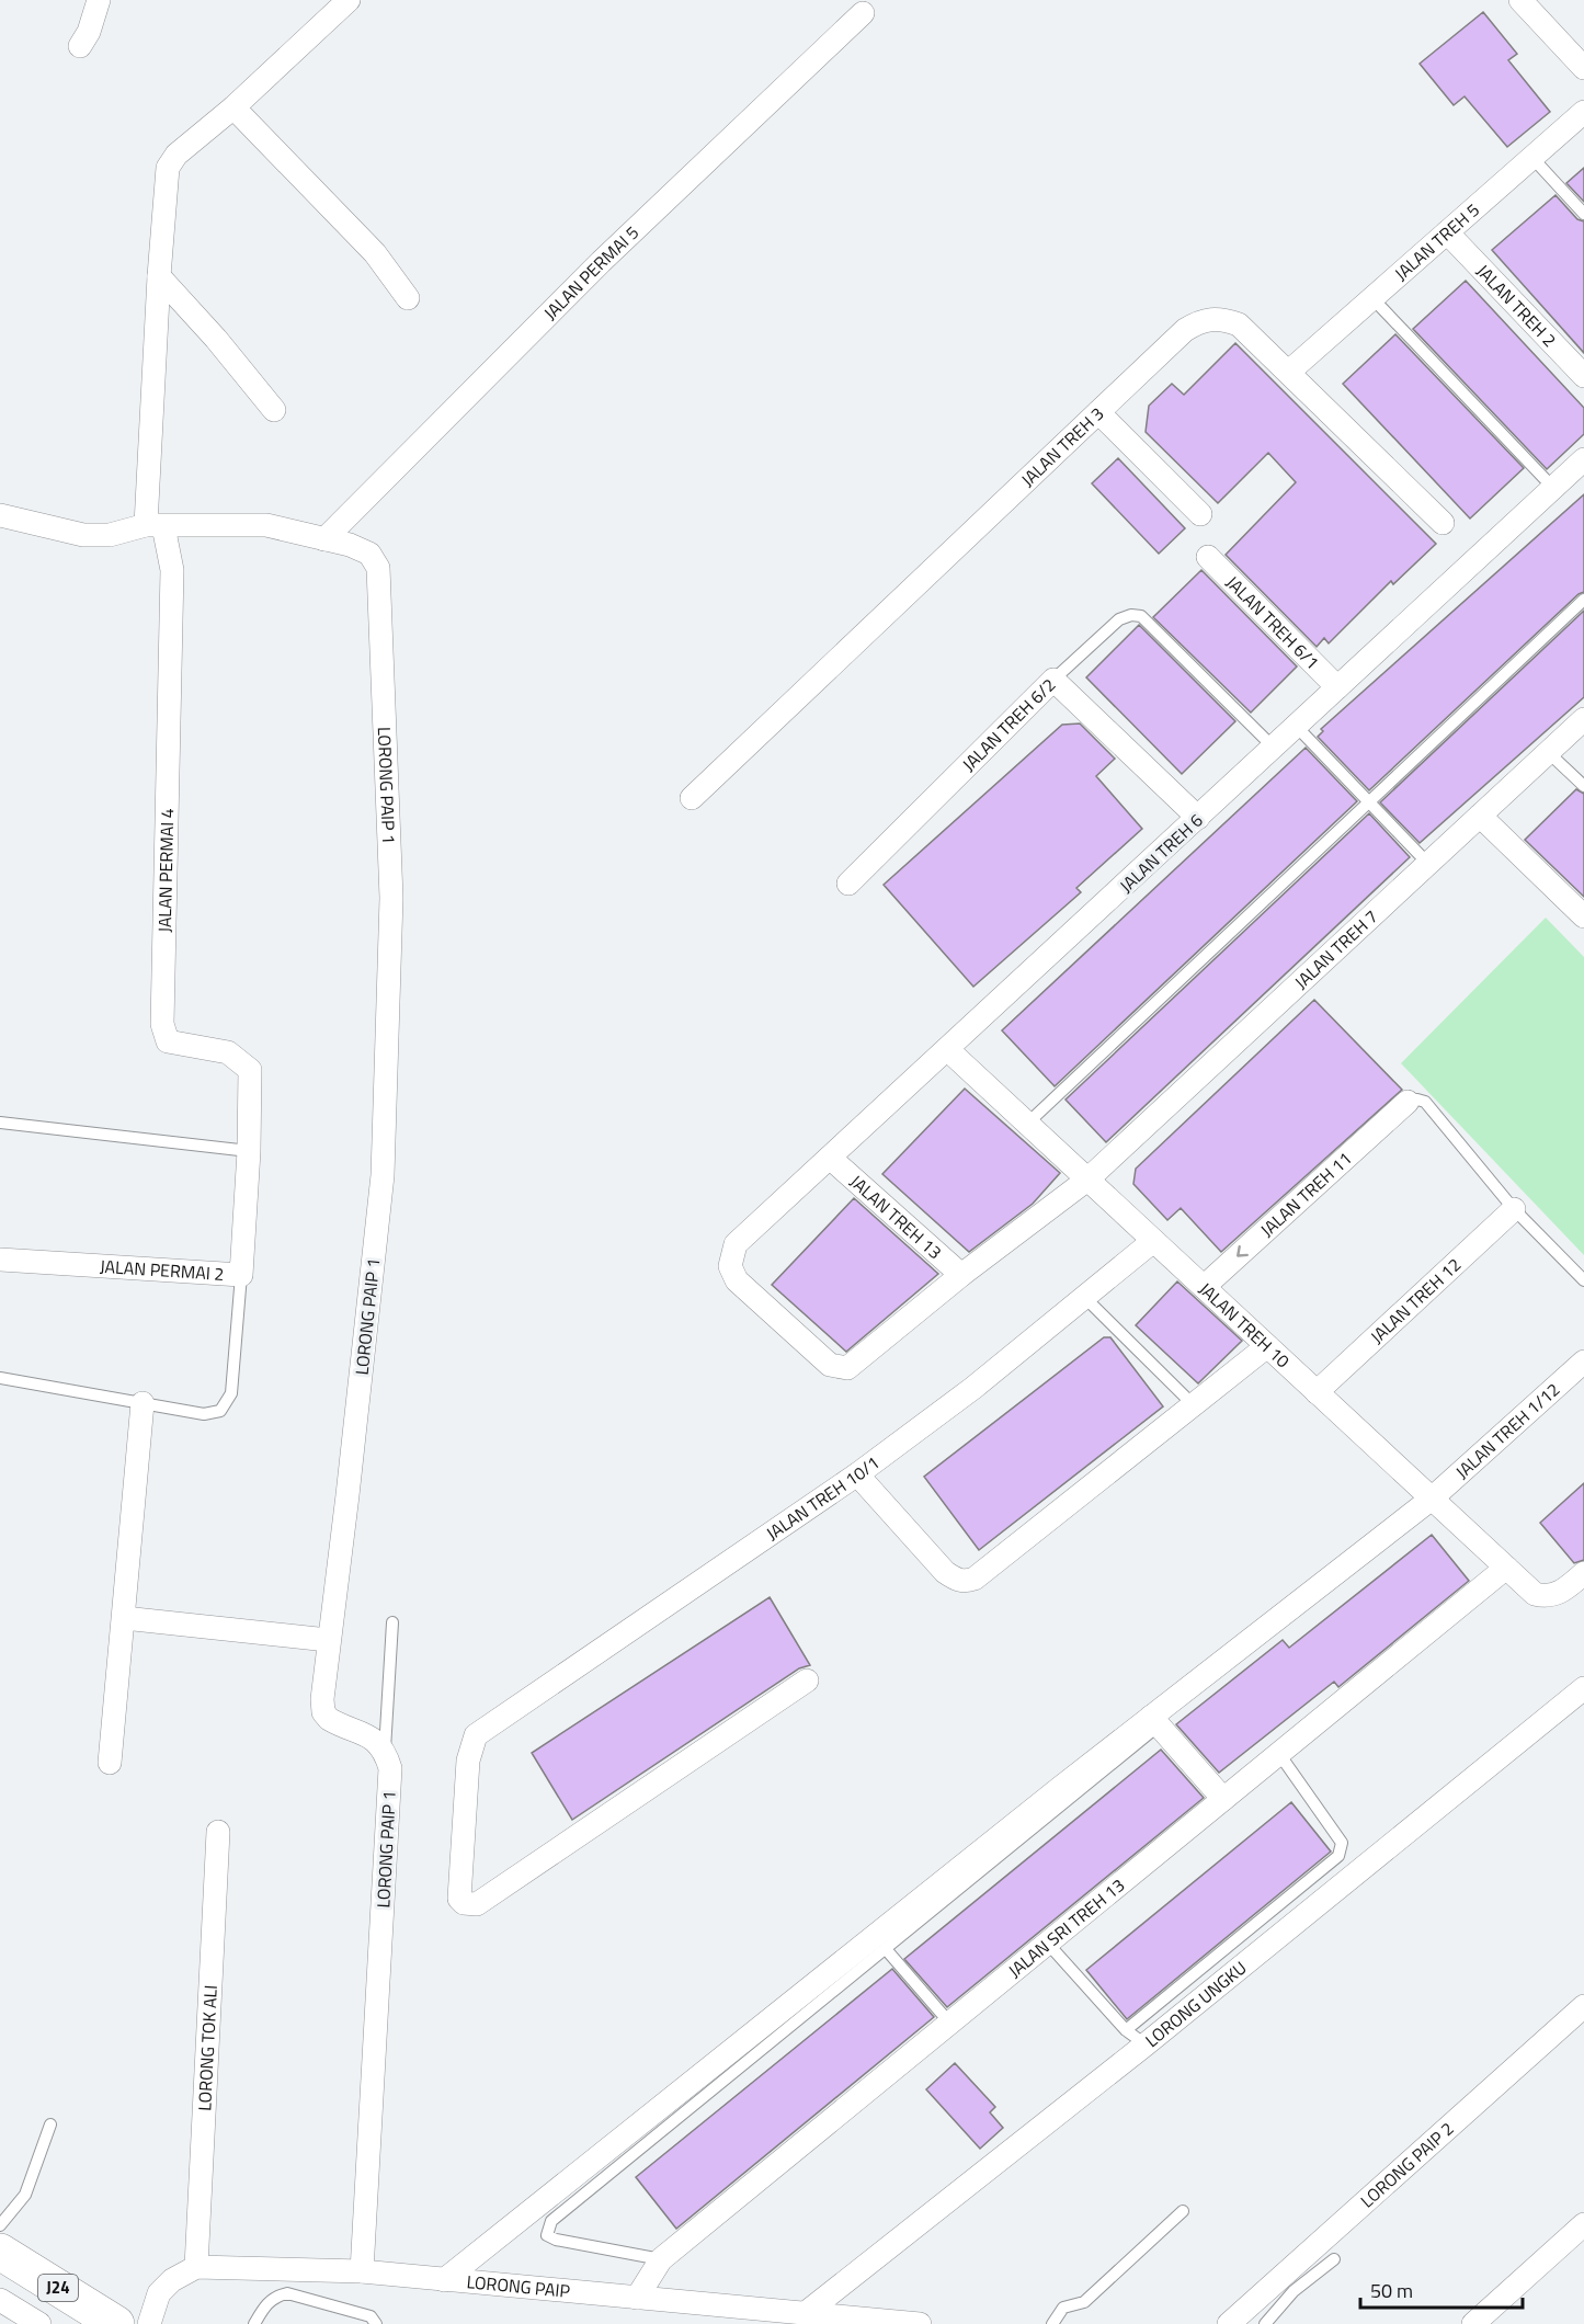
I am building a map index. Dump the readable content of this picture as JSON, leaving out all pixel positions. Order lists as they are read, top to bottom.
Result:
{
  "streets": {
    "main road": ["J24"],
    "street": [
      "JALAN TREH 5",
      "JALAN PERMAI 5",
      "JALAN TREH 2",
      "JALAN TREH 3",
      "JALAN TREH 6/1",
      "JALAN TREH 6/2",
      "LORONG PAIP 1",
      "JALAN TREH 6",
      "JALAN PERMAI 4",
      "JALAN TREH 7",
      "JALAN TREH 11",
      "JALAN TREH 13",
      "JALAN PERMAI 2",
      "JALAN TREH 12",
      "JALAN TREH 10",
      "JALAN TREH 1/12",
      "JALAN TREH 10/1",
      "JALAN SRI TREH 13",
      "LORONG UNGKU",
      "LORONG TOK ALI",
      "LORONG PAIP 2",
      "LORONG PAIP"
    ]
  },
  "crossings": [
    ["JALAN TREH 5", "JALAN TREH 2"],
    ["JALAN TREH 5", "JALAN TREH 3"],
    ["JALAN PERMAI 5", "LORONG PAIP 1"],
    ["JALAN TREH 6/1", "JALAN TREH 6"],
    ["JALAN TREH 6/2", "JALAN TREH 6"],
    ["LORONG PAIP 1", "JALAN PERMAI 4"],
    ["LORONG PAIP 1", "LORONG PAIP"],
    ["JALAN TREH 6", "JALAN TREH 7"],
    ["JALAN TREH 6", "JALAN TREH 13"],
    ["JALAN TREH 6", "JALAN TREH 10"],
    ["JALAN PERMAI 4", "JALAN PERMAI 2"],
    ["JALAN TREH 7", "JALAN TREH 13"],
    ["JALAN TREH 7", "JALAN TREH 10"],
    ["JALAN TREH 11", "JALAN TREH 10"],
    ["JALAN TREH 12", "JALAN TREH 10"],
    ["JALAN TREH 10", "JALAN TREH 1/12"],
    ["JALAN TREH 10", "JALAN TREH 10/1"],
    ["JALAN TREH 10", "JALAN SRI TREH 13"],
    ["JALAN TREH 1/12", "LORONG PAIP"],
    ["JALAN SRI TREH 13", "LORONG PAIP"],
    ["LORONG UNGKU", "LORONG PAIP"],
    ["LORONG TOK ALI", "LORONG PAIP"]
  ],
  "one_way": ["JALAN TREH 11"],
  "scale_bar": "50 m"
}
